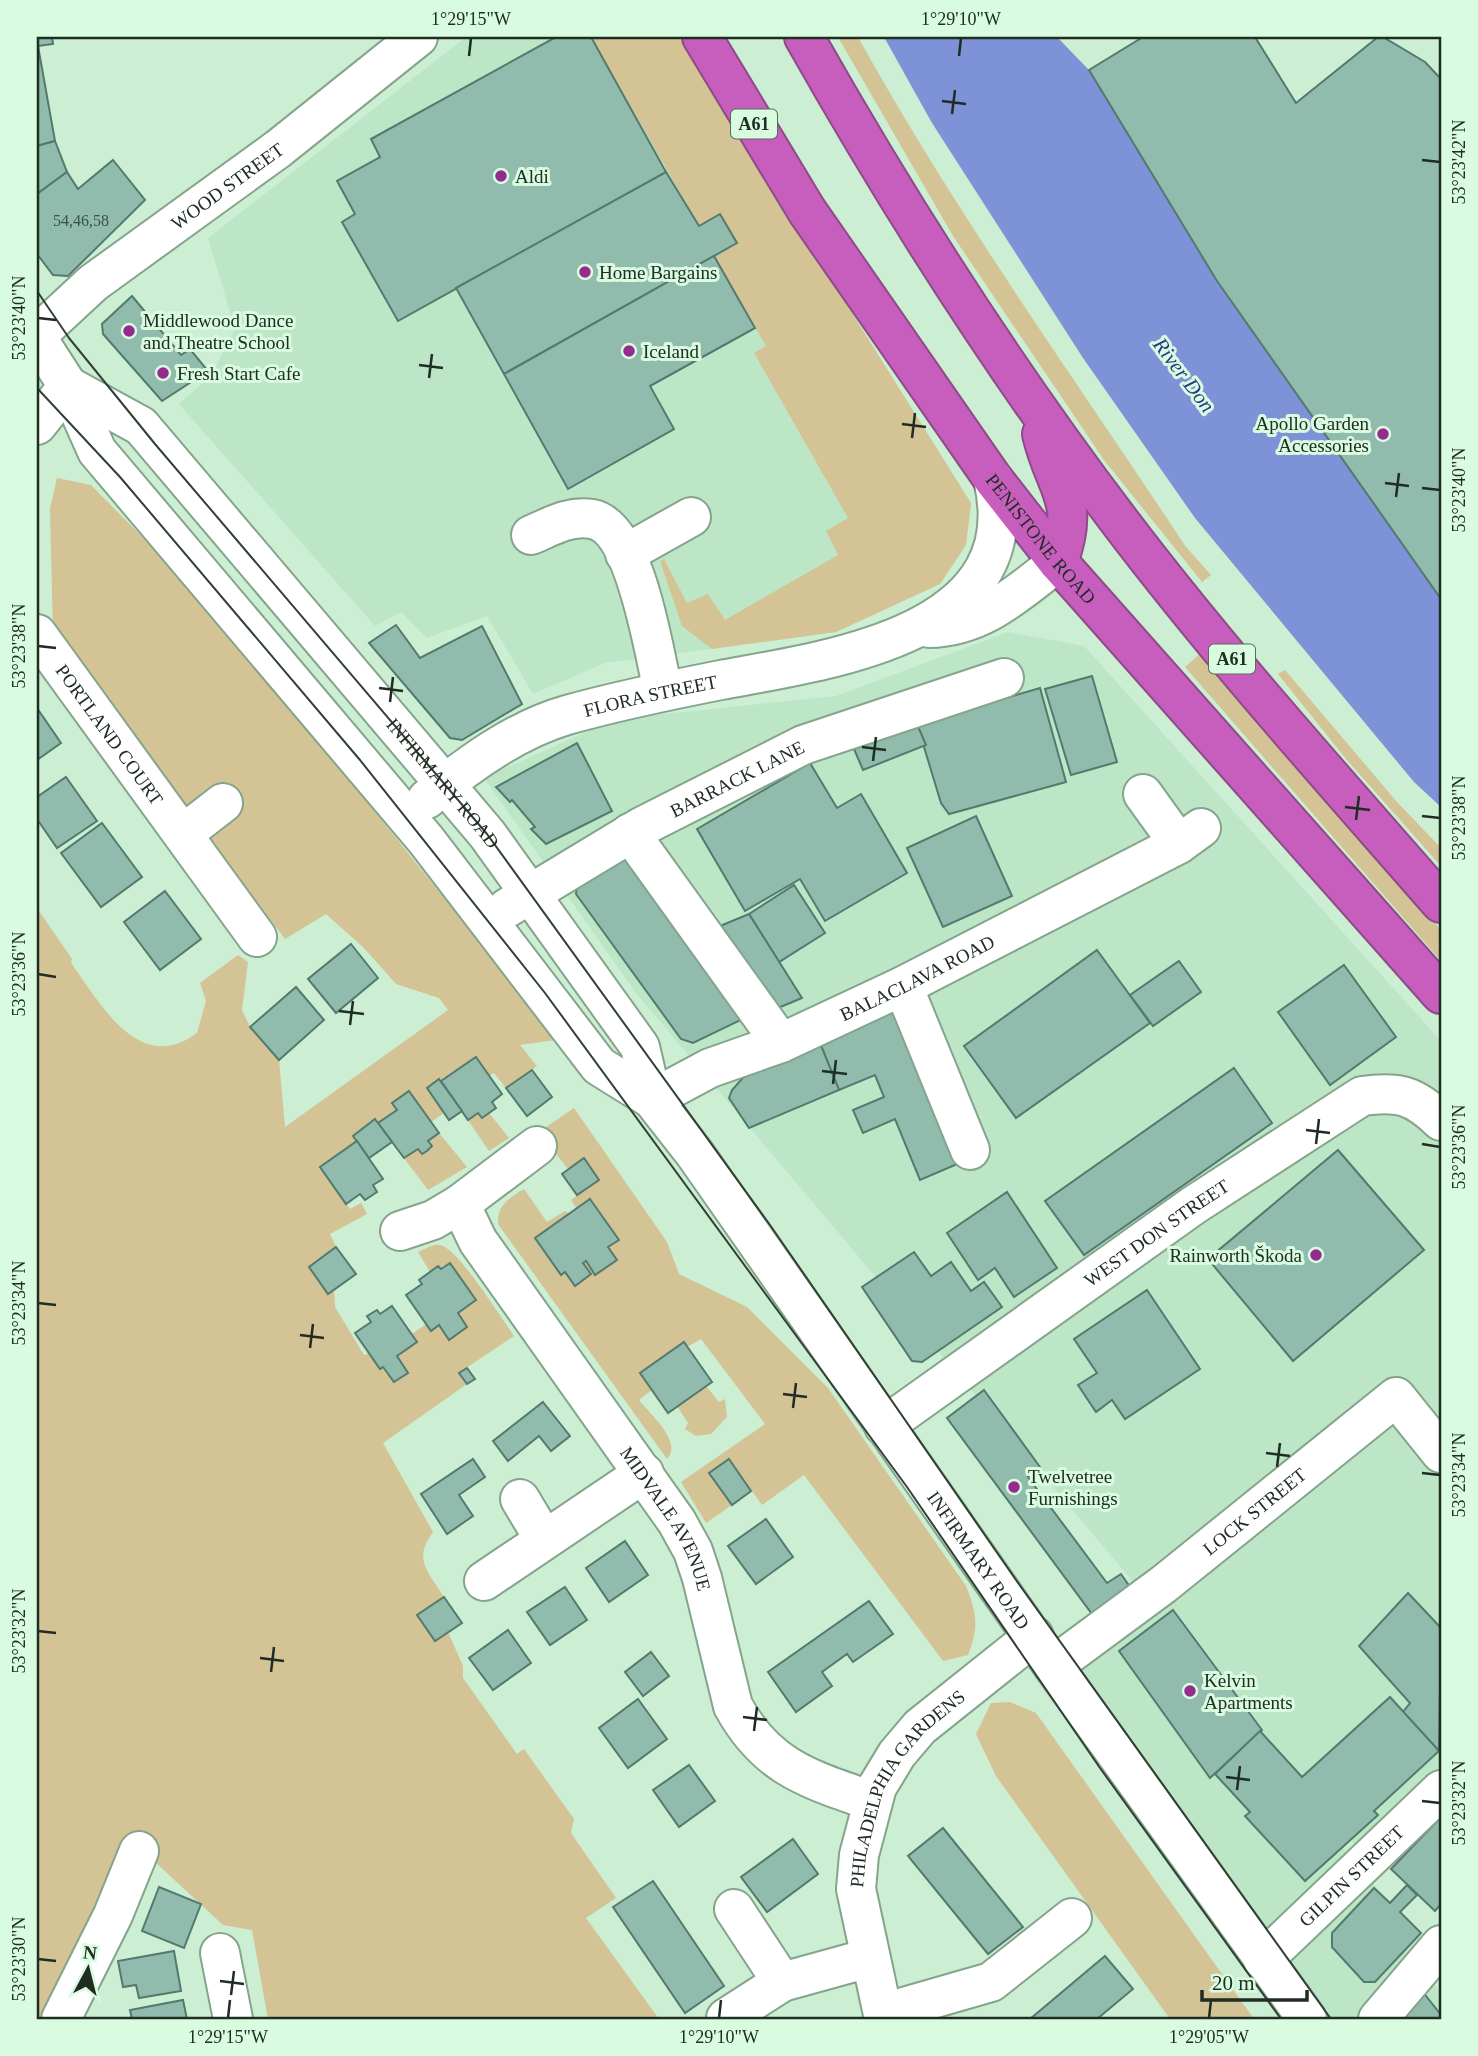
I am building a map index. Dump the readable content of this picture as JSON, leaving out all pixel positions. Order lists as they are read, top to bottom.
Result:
{
  "streets": {
    "highway": ["A61", "PENISTONE ROAD"],
    "street": [
      "WOOD STREET",
      "FLORA STREET",
      "PORTLAND COURT",
      "BARRACK LANE",
      "INFIRMARY ROAD",
      "BALACLAVA ROAD",
      "WEST DON STREET",
      "LOCK STREET",
      "MIDVALE AVENUE",
      "PHILADELPHIA GARDENS",
      "GILPIN STREET"
    ]
  },
  "crossings": [
    ["WOOD STREET", "INFIRMARY ROAD"],
    ["PENISTONE ROAD", "FLORA STREET"],
    ["FLORA STREET", "INFIRMARY ROAD"],
    ["BARRACK LANE", "INFIRMARY ROAD"],
    ["INFIRMARY ROAD", "BALACLAVA ROAD"],
    ["INFIRMARY ROAD", "WEST DON STREET"],
    ["INFIRMARY ROAD", "LOCK STREET"],
    ["INFIRMARY ROAD", "PHILADELPHIA GARDENS"],
    ["INFIRMARY ROAD", "GILPIN STREET"],
    ["LOCK STREET", "PHILADELPHIA GARDENS"],
    ["MIDVALE AVENUE", "PHILADELPHIA GARDENS"]
  ],
  "water": ["River Don"],
  "places": [
    "Aldi",
    "Home Bargains",
    "Middlewood Dance and Theatre School",
    "Iceland",
    "Fresh Start Cafe",
    "Apollo Garden Accessories",
    "Rainworth Škoda",
    "Twelvetree Furnishings",
    "Kelvin Apartments"
  ],
  "house_numbers": ["54,46,58"],
  "scale_bar": "20 m",
  "north": "top",
  "coordinates": [
    "1°29'15\"W",
    "1°29'10\"W",
    "53°23'42\"N",
    "53°23'40\"N",
    "53°23'38\"N",
    "53°23'36\"N",
    "53°23'34\"N",
    "53°23'32\"N",
    "53°23'30\"N",
    "1°29'05\"W"
  ]
}
